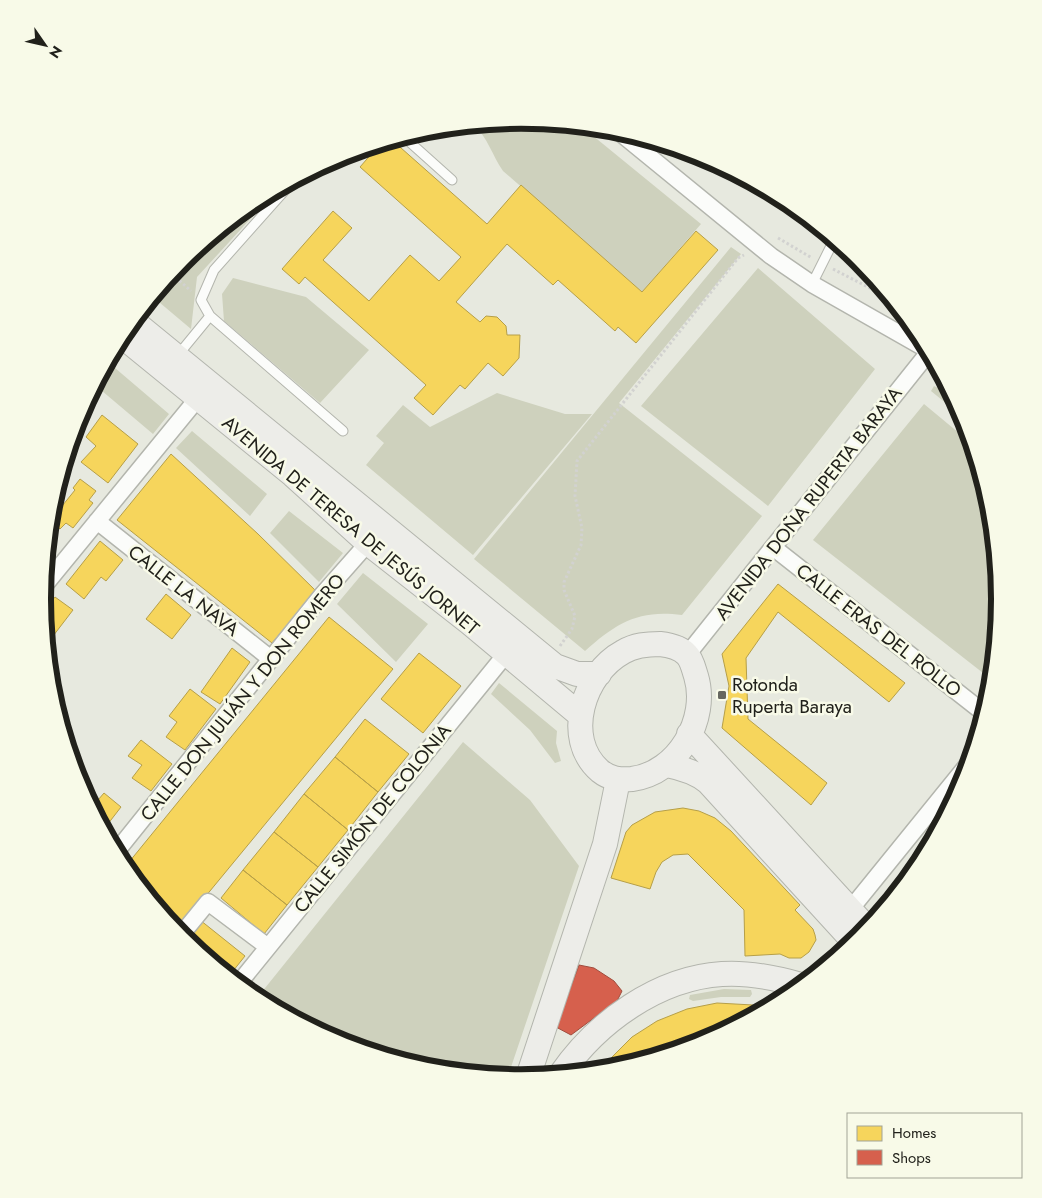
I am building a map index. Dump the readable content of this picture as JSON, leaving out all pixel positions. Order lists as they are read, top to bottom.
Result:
{
  "streets": {
    "street": [
      "AVENIDA DOÑA RUPERTA BARAYA",
      "AVENIDA DE TERESA DE JESÚS JORNET",
      "CALLE LA NAVA",
      "CALLE ERAS DEL ROLLO",
      "CALLE DON JULIÁN Y DON ROMERO",
      "CALLE SIMÓN DE COLONIA"
    ]
  },
  "crossings": [
    ["AVENIDA DOÑA RUPERTA BARAYA", "AVENIDA DE TERESA DE JESÚS JORNET"],
    ["AVENIDA DOÑA RUPERTA BARAYA", "CALLE ERAS DEL ROLLO"],
    ["AVENIDA DE TERESA DE JESÚS JORNET", "CALLE DON JULIÁN Y DON ROMERO"],
    ["AVENIDA DE TERESA DE JESÚS JORNET", "CALLE SIMÓN DE COLONIA"],
    ["CALLE LA NAVA", "CALLE DON JULIÁN Y DON ROMERO"]
  ],
  "places": {
    "transit": ["Rotonda Ruperta Baraya"]
  },
  "legend": ["Homes", "Shops"],
  "north": "bottom right"
}
